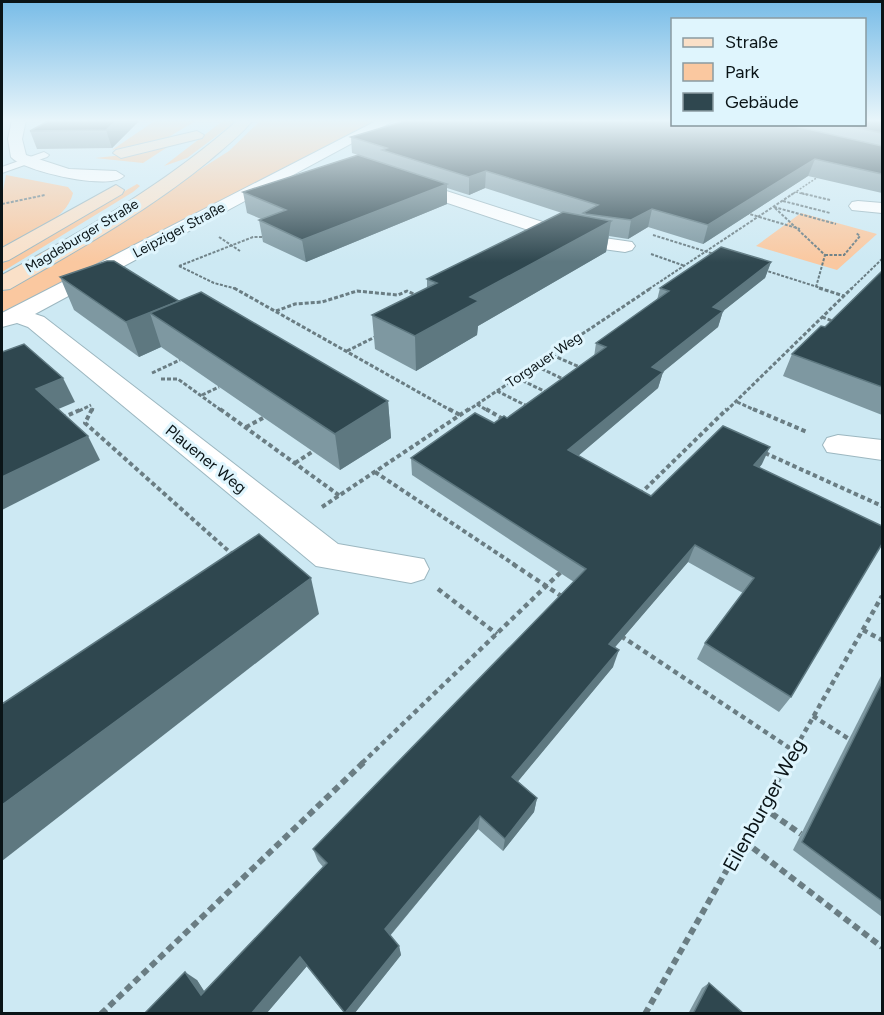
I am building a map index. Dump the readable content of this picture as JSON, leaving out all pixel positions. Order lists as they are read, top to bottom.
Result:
{
  "streets": {
    "main road": ["Magdeburger Straße"],
    "street": ["Leipziger Straße", "Plauener Weg"],
    "path": ["Torgauer Weg", "Eilenburger Weg"]
  },
  "crossings": [
    ["Leipziger Straße", "Plauener Weg"],
    ["Torgauer Weg", "Plauener Weg"]
  ],
  "legend": ["Straße", "Park", "Gebäude"]
}
